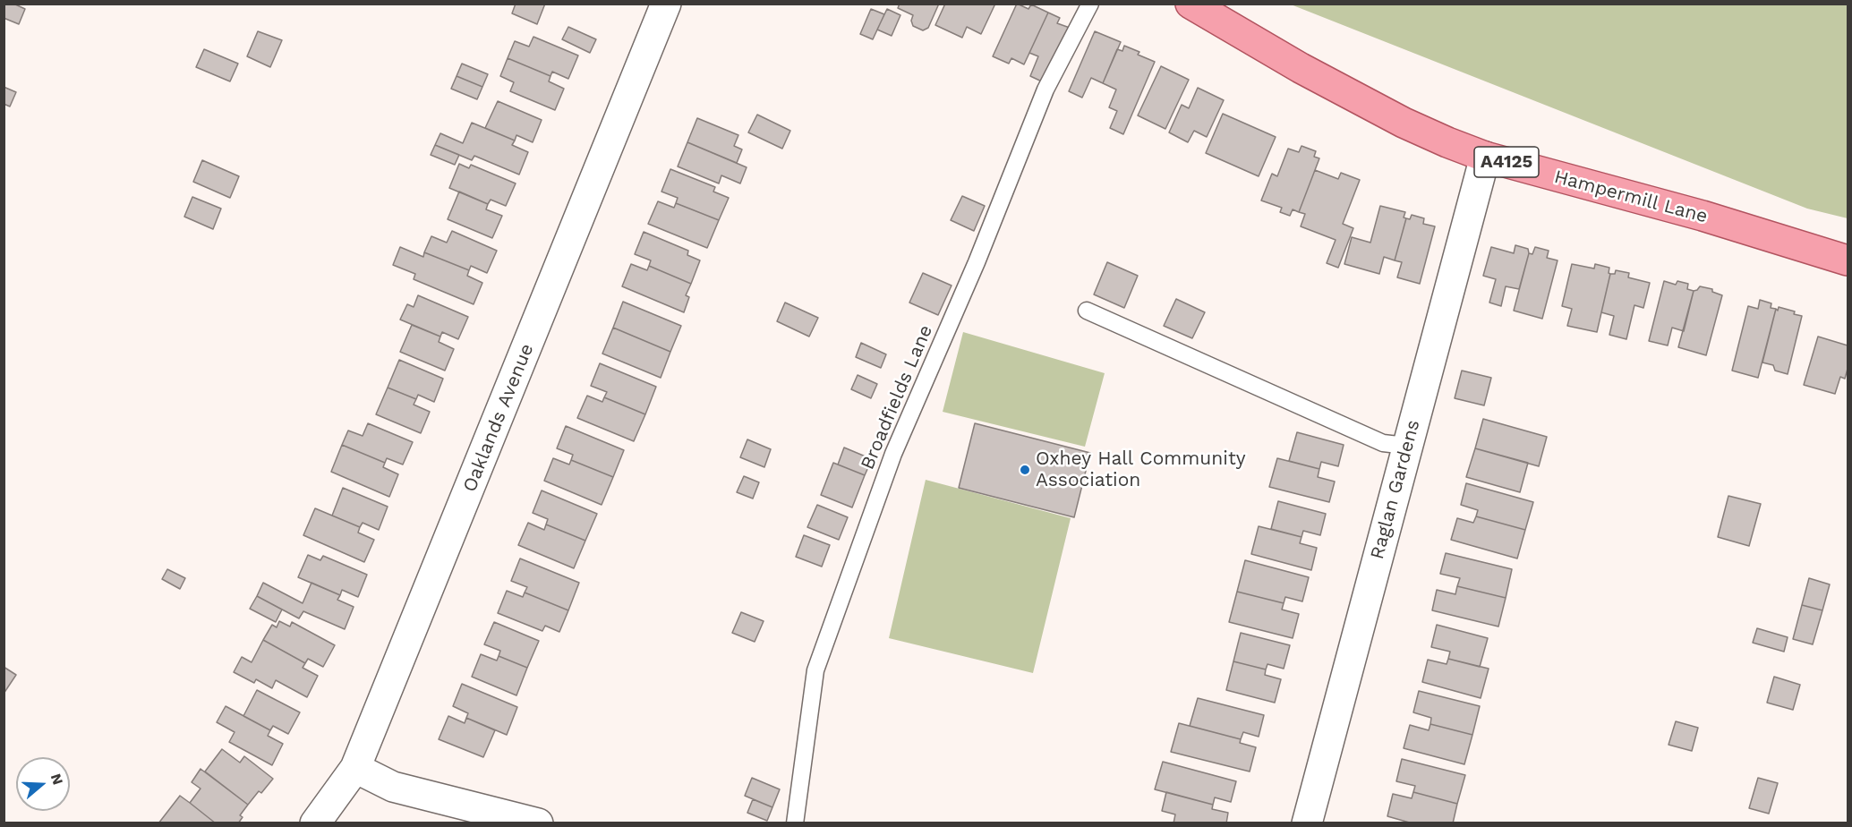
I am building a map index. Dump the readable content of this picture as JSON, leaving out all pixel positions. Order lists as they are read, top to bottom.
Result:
{
  "streets": {
    "main road": ["A4125", "Hampermill Lane"],
    "street": ["Oaklands Avenue", "Raglan Gardens"],
    "lane": ["Broadfields Lane"]
  },
  "crossings": [
    ["Hampermill Lane", "Raglan Gardens"]
  ],
  "places": ["Oxhey Hall Community Association"],
  "north": "right"
}
